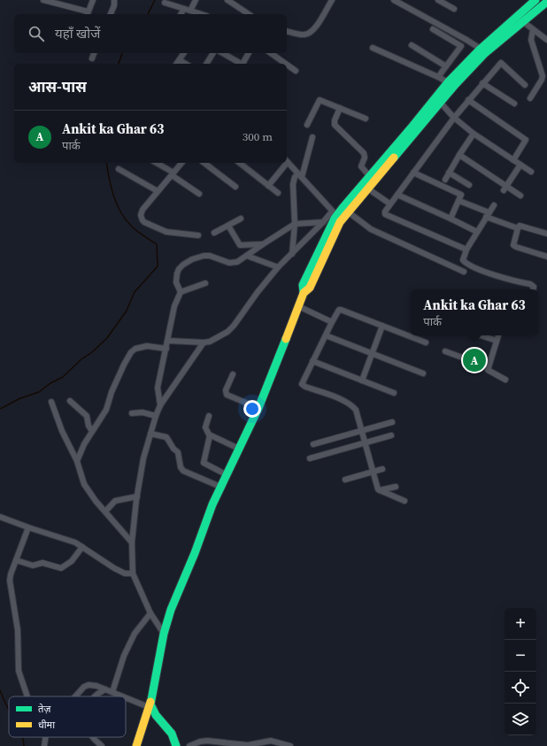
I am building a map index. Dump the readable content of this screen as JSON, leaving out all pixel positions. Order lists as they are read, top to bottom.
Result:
{
  "legend": ["तेज़", "धीमा"],
  "page": {
    "search": "यहाँ खोजें",
    "heading": "आस-पास",
    "list": [
      {
        "mark": "A",
        "name": "Ankit ka Ghar 63",
        "note": "पार्क",
        "value": "300 m"
      }
    ],
    "popup": ["Ankit ka Ghar 63", "पार्क"],
    "pins": "A",
    "map_buttons": ["+", "−"]
  }
}
